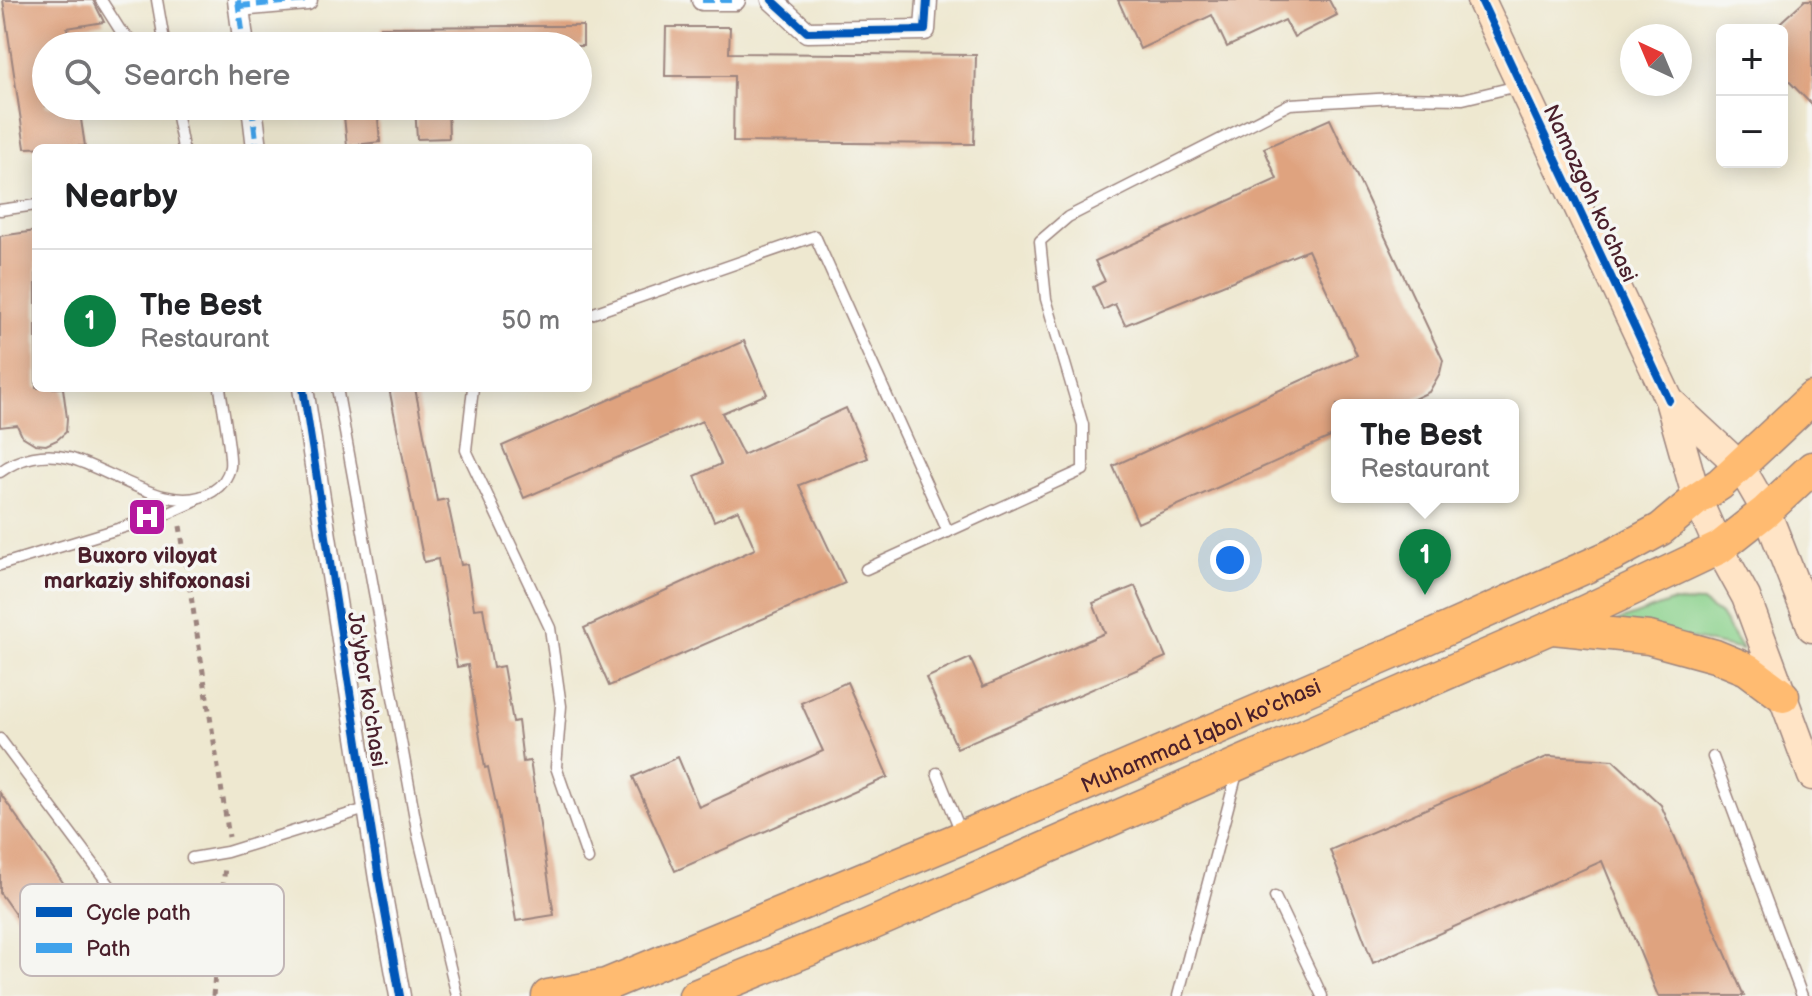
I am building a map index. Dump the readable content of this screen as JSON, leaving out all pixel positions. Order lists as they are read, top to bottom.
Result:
{
  "streets": {
    "main road": ["Namozgoh ko'chasi", "Muhammad Iqbol ko'chasi"],
    "street": ["Jo'ybor ko'chasi"]
  },
  "crossings": [
    ["Namozgoh ko'chasi", "Muhammad Iqbol ko'chasi"]
  ],
  "places": {
    "hospital": ["Buxoro viloyat markaziy shifoxonasi"]
  },
  "legend": ["Cycle path", "Path"],
  "north": "top left",
  "page": {
    "map_buttons": ["+", "−"],
    "search": "Search here",
    "heading": "Nearby",
    "list": [
      {
        "mark": "1",
        "name": "The Best",
        "note": "Restaurant",
        "value": "50 m"
      }
    ],
    "popup": ["The Best", "Restaurant"],
    "pins": "1"
  }
}
